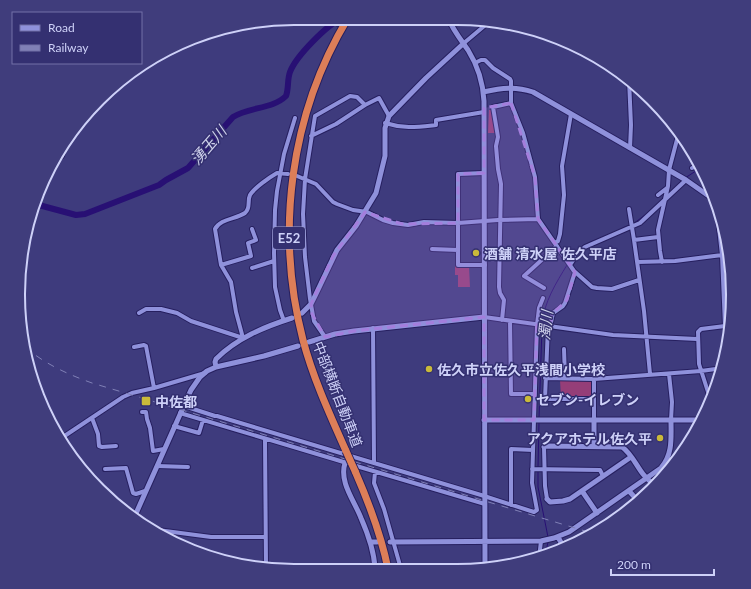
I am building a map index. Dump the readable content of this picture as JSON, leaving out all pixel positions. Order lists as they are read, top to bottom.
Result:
{
  "streets": {
    "highway": ["E52", "中部横断自動車道"]
  },
  "water": ["湧玉川", "濁川"],
  "places": {
    "other": [
      "酒舗 清水屋 佐久平店",
      "佐久市立佐久平浅間小学校",
      "セブン-イレブン",
      "アクアホテル佐久平"
    ],
    "transit": ["中佐都"]
  },
  "legend": ["Road", "Railway"],
  "scale_bar": "200 m"
}
